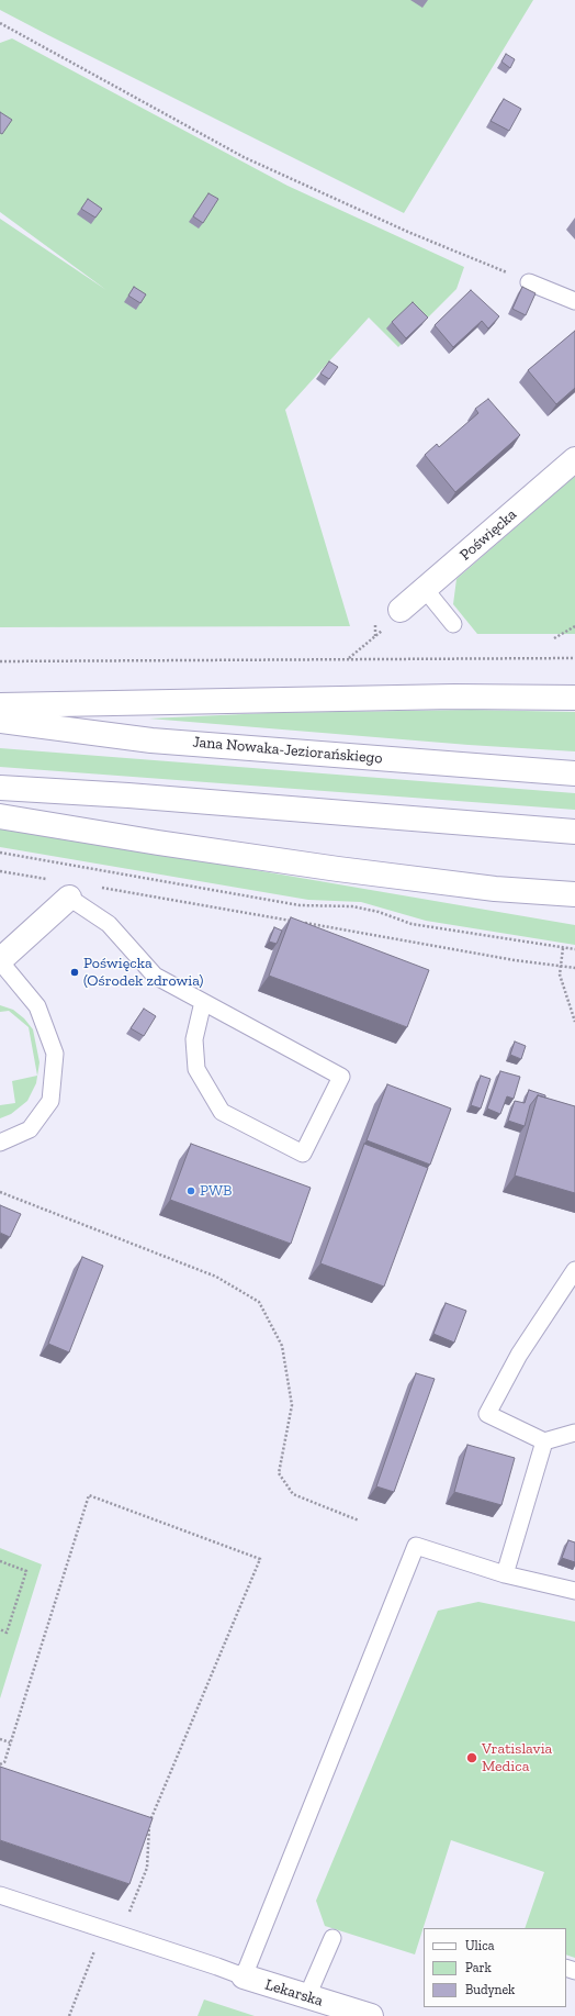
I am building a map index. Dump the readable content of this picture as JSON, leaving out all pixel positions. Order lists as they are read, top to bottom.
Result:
{
  "streets": {
    "street": ["Poświęcka", "Jana Nowaka-Jeziorańskiego", "Lekarska"]
  },
  "places": ["Poświęcka (Ośrodek zdrowia)", "PWB", "Vratislavia Medica"],
  "legend": ["Ulica", "Park", "Budynek"]
}
